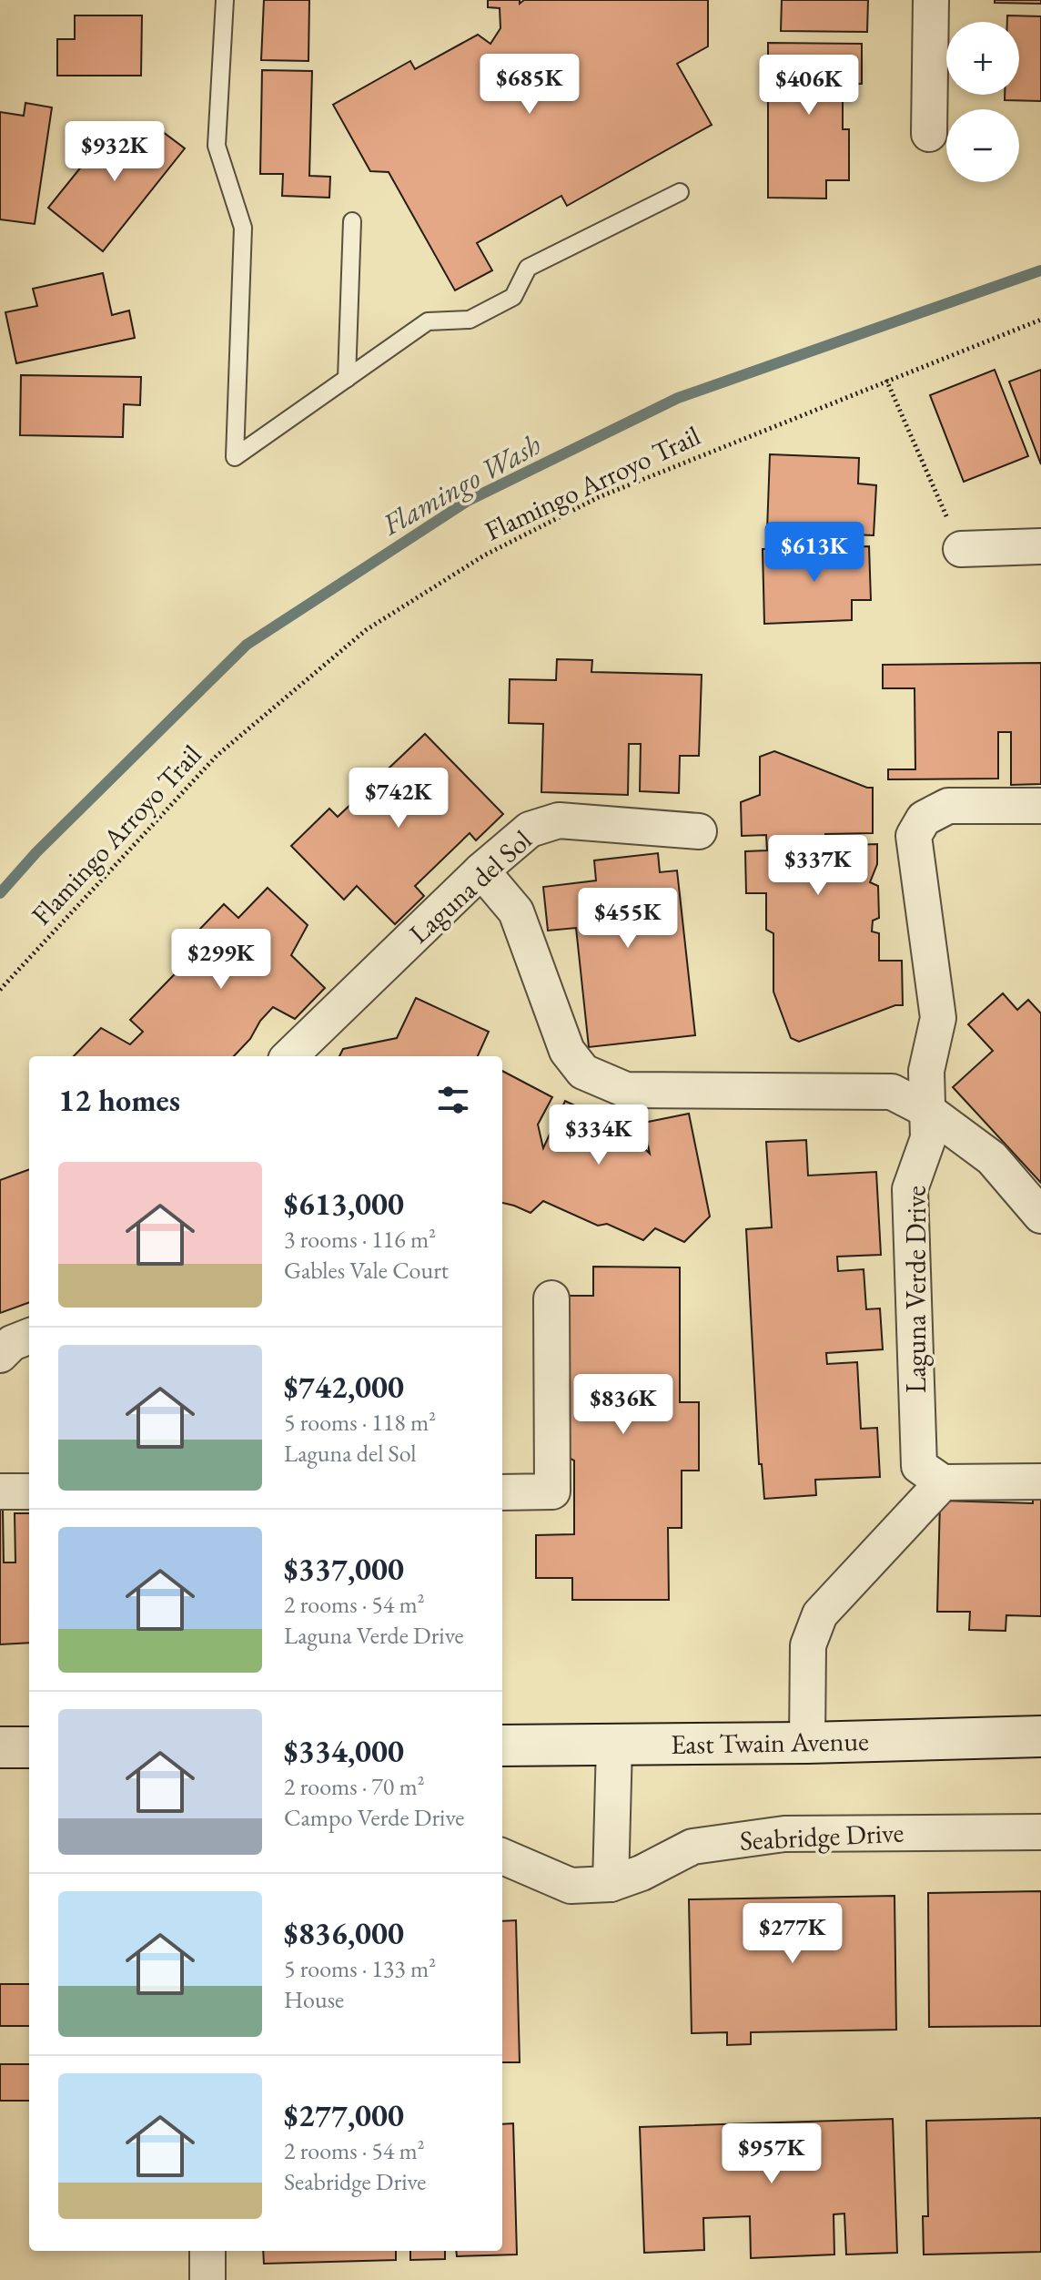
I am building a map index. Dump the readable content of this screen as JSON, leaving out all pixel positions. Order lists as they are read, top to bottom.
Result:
{
  "streets": {
    "street": [
      "Laguna del Sol",
      "Laguna Verde Drive",
      "East Twain Avenue",
      "Seabridge Drive"
    ],
    "path": ["Flamingo Arroyo Trail"]
  },
  "water": ["Flamingo Wash"],
  "page": {
    "map_buttons": ["+", "−"],
    "price": [
      "$685K",
      "$406K",
      "$932K",
      "$613K",
      "$742K",
      "$337K",
      "$455K",
      "$299K",
      "$334K",
      "$836K",
      "$277K",
      "$957K"
    ],
    "heading": "12 homes",
    "list": [
      {
        "name": "$613,000",
        "note": "3 rooms · 116 m² · Gables Vale Court"
      },
      {
        "name": "$742,000",
        "note": "5 rooms · 118 m² · Laguna del Sol"
      },
      {
        "name": "$337,000",
        "note": "2 rooms · 54 m² · Laguna Verde Drive"
      },
      {
        "name": "$334,000",
        "note": "2 rooms · 70 m² · Campo Verde Drive"
      },
      {
        "name": "$836,000",
        "note": "5 rooms · 133 m² · House"
      },
      {
        "name": "$277,000",
        "note": "2 rooms · 54 m² · Seabridge Drive"
      }
    ]
  }
}
